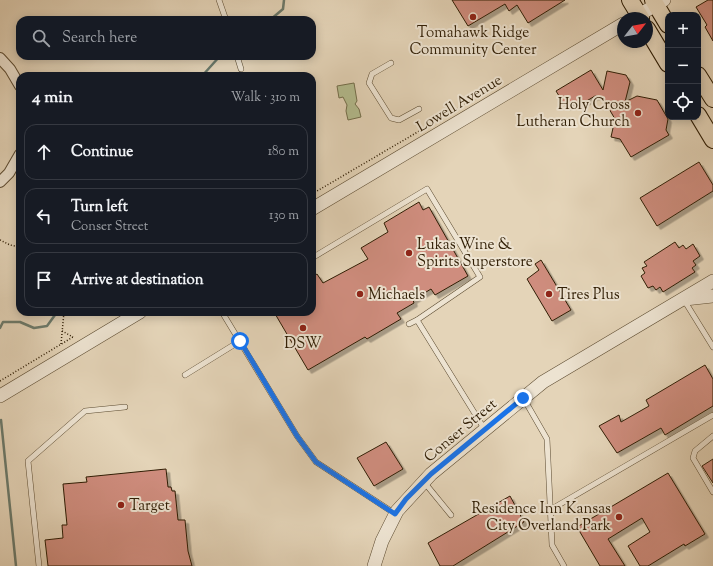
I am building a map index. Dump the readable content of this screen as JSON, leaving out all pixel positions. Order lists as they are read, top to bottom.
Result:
{
  "streets": {
    "street": ["Lowell Avenue", "Conser Street"]
  },
  "places": [
    "Tomahawk Ridge Community Center",
    "Holy Cross Lutheran Church",
    "Lukas Wine & Spirits Superstore",
    "Michaels",
    "Tires Plus",
    "DSW",
    "Target",
    "Residence Inn Kansas City Overland Park"
  ],
  "north": "top right",
  "page": {
    "map_buttons": ["+", "−"],
    "search": "Search here",
    "heading": ["4 min", "Walk · 310 m"],
    "list": [
      ["Continue", "180 m"],
      ["Turn left", "Conser Street", "130 m"],
      "Arrive at destination"
    ]
  }
}
